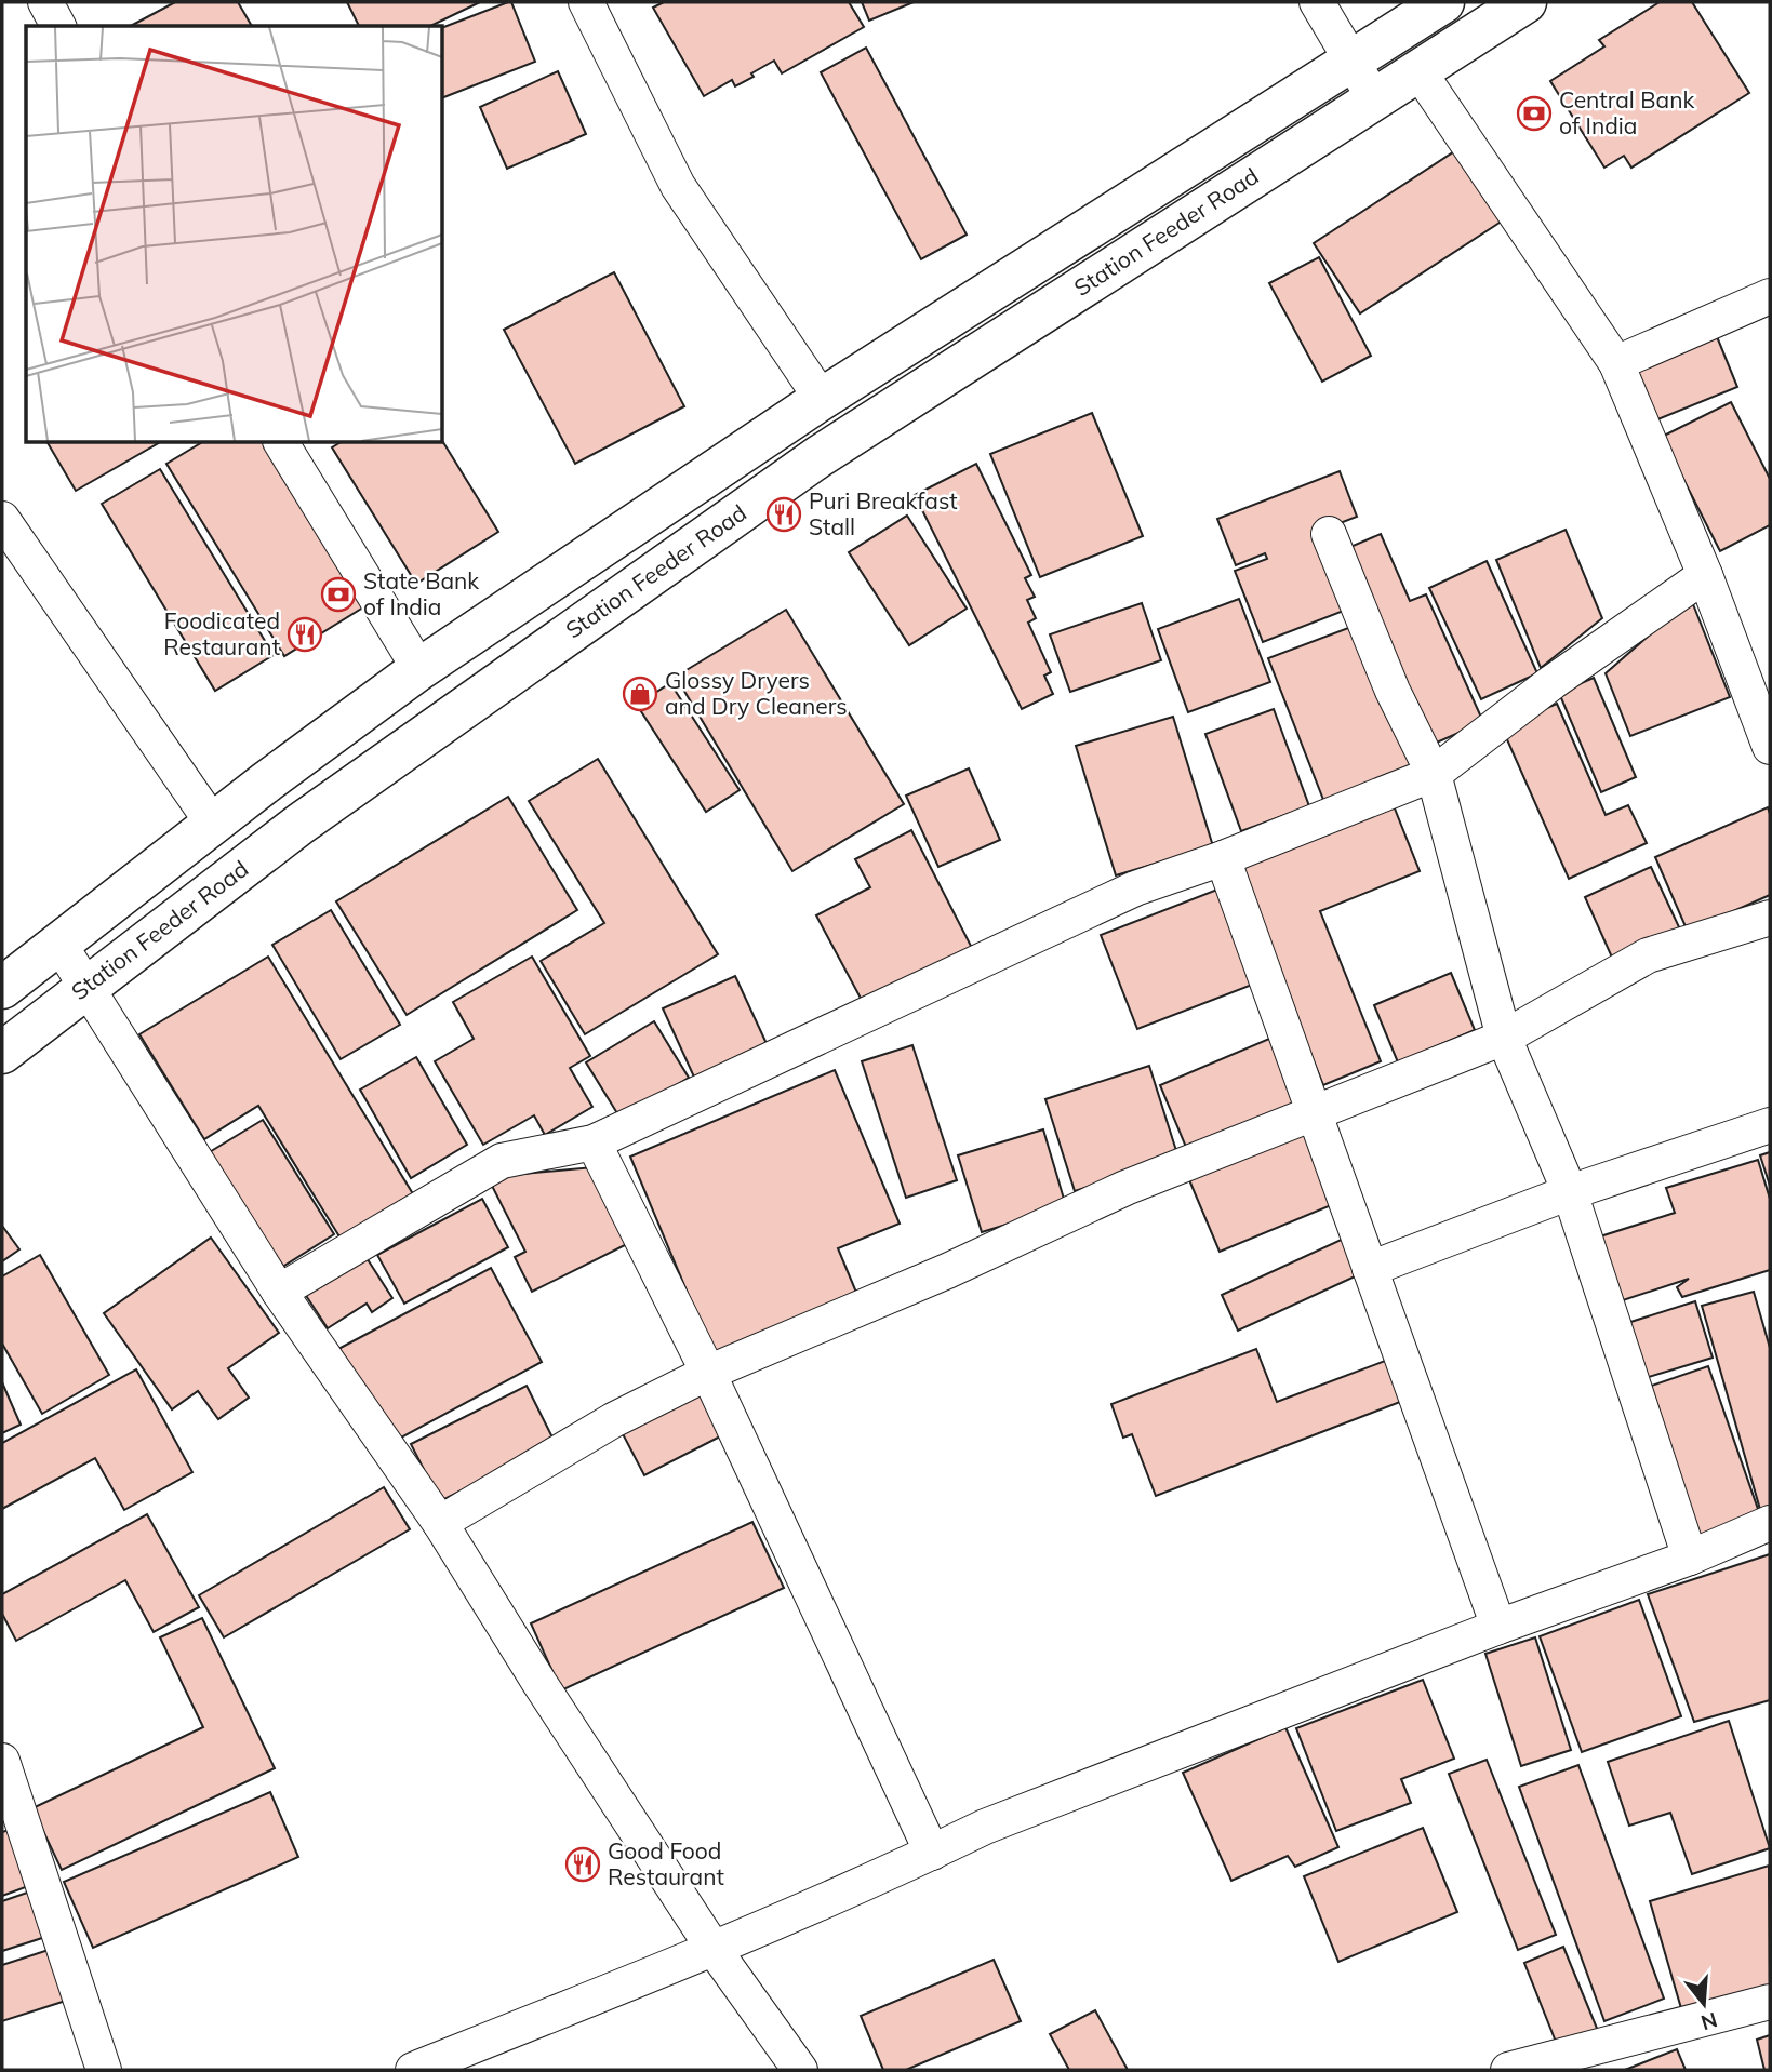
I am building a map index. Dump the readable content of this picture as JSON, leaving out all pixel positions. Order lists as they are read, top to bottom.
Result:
{
  "streets": {
    "street": ["Station Feeder Road"]
  },
  "places": {
    "bank": ["Central Bank of India", "State Bank of India"],
    "restaurant": ["Puri Breakfast Stall", "Foodicated Restaurant", "Good Food Restaurant"],
    "shop": ["Glossy Dryers and Dry Cleaners"]
  },
  "north": "bottom"
}
